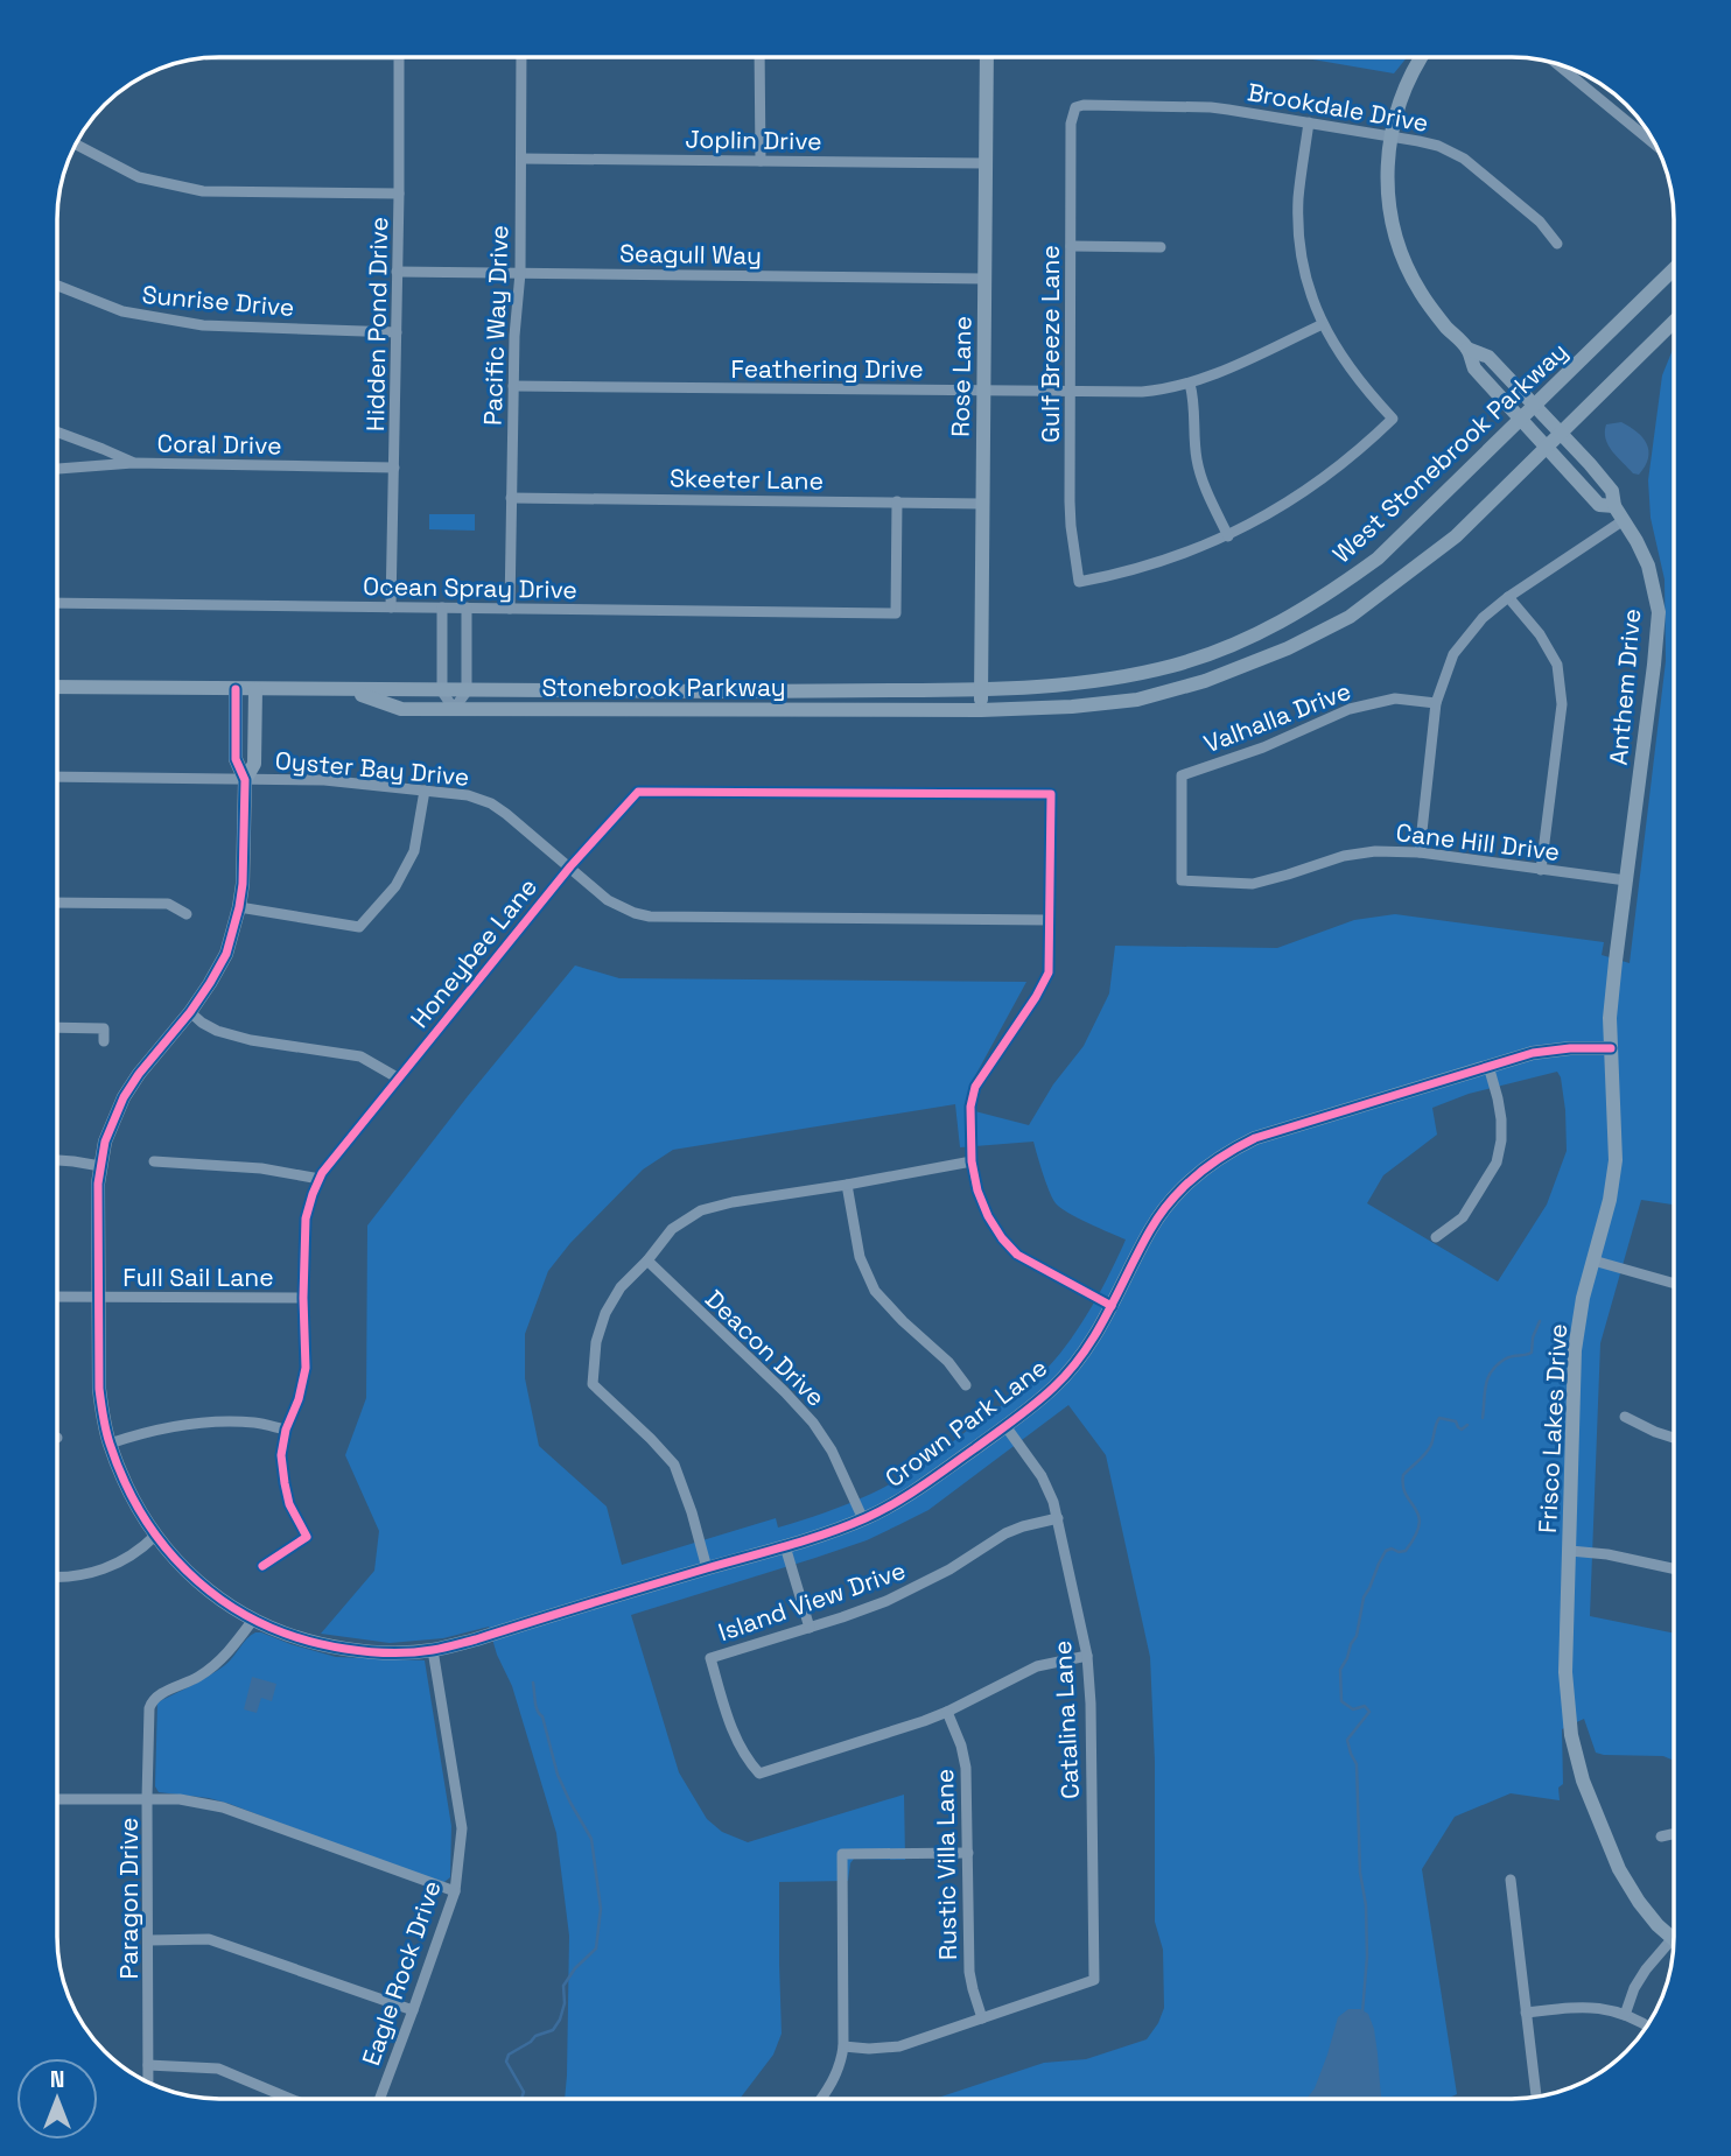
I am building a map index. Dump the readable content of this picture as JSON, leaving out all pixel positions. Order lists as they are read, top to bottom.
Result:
{
  "streets": {
    "street": [
      "Brookdale Drive",
      "Joplin Drive",
      "Seagull Way",
      "Sunrise Drive",
      "Hidden Pond Drive",
      "Pacific Way Drive",
      "Gulf Breeze Lane",
      "Feathering Drive",
      "Rose Lane",
      "Coral Drive",
      "West Stonebrook Parkway",
      "Skeeter Lane",
      "Ocean Spray Drive",
      "Stonebrook Parkway",
      "Anthem Drive",
      "Valhalla Drive",
      "Oyster Bay Drive",
      "Cane Hill Drive",
      "Honeybee Lane",
      "Full Sail Lane",
      "Deacon Drive",
      "Crown Park Lane",
      "Frisco Lakes Drive",
      "Island View Drive",
      "Catalina Lane",
      "Rustic Villa Lane",
      "Paragon Drive",
      "Eagle Rock Drive"
    ]
  },
  "crossings": [
    ["Brookdale Drive", "Gulf Breeze Lane"],
    ["Brookdale Drive", "Anthem Drive"],
    ["Joplin Drive", "Pacific Way Drive"],
    ["Joplin Drive", "Rose Lane"],
    ["Seagull Way", "Hidden Pond Drive"],
    ["Seagull Way", "Pacific Way Drive"],
    ["Seagull Way", "Rose Lane"],
    ["Sunrise Drive", "Hidden Pond Drive"],
    ["Hidden Pond Drive", "Coral Drive"],
    ["Hidden Pond Drive", "Ocean Spray Drive"],
    ["Pacific Way Drive", "Feathering Drive"],
    ["Pacific Way Drive", "Skeeter Lane"],
    ["Pacific Way Drive", "Ocean Spray Drive"],
    ["Gulf Breeze Lane", "Feathering Drive"],
    ["Feathering Drive", "Rose Lane"],
    ["Rose Lane", "West Stonebrook Parkway"],
    ["Rose Lane", "Skeeter Lane"],
    ["Rose Lane", "Stonebrook Parkway"],
    ["West Stonebrook Parkway", "Stonebrook Parkway"],
    ["West Stonebrook Parkway", "Anthem Drive"],
    ["Skeeter Lane", "Ocean Spray Drive"],
    ["Anthem Drive", "Cane Hill Drive"],
    ["Anthem Drive", "Frisco Lakes Drive"],
    ["Valhalla Drive", "Cane Hill Drive"],
    ["Oyster Bay Drive", "Honeybee Lane"],
    ["Oyster Bay Drive", "Crown Park Lane"],
    ["Cane Hill Drive", "Frisco Lakes Drive"],
    ["Honeybee Lane", "Full Sail Lane"],
    ["Full Sail Lane", "Crown Park Lane"],
    ["Deacon Drive", "Crown Park Lane"],
    ["Crown Park Lane", "Frisco Lakes Drive"],
    ["Crown Park Lane", "Catalina Lane"],
    ["Crown Park Lane", "Paragon Drive"],
    ["Crown Park Lane", "Eagle Rock Drive"],
    ["Island View Drive", "Catalina Lane"],
    ["Island View Drive", "Rustic Villa Lane"],
    ["Catalina Lane", "Rustic Villa Lane"]
  ],
  "north": "top"
}
